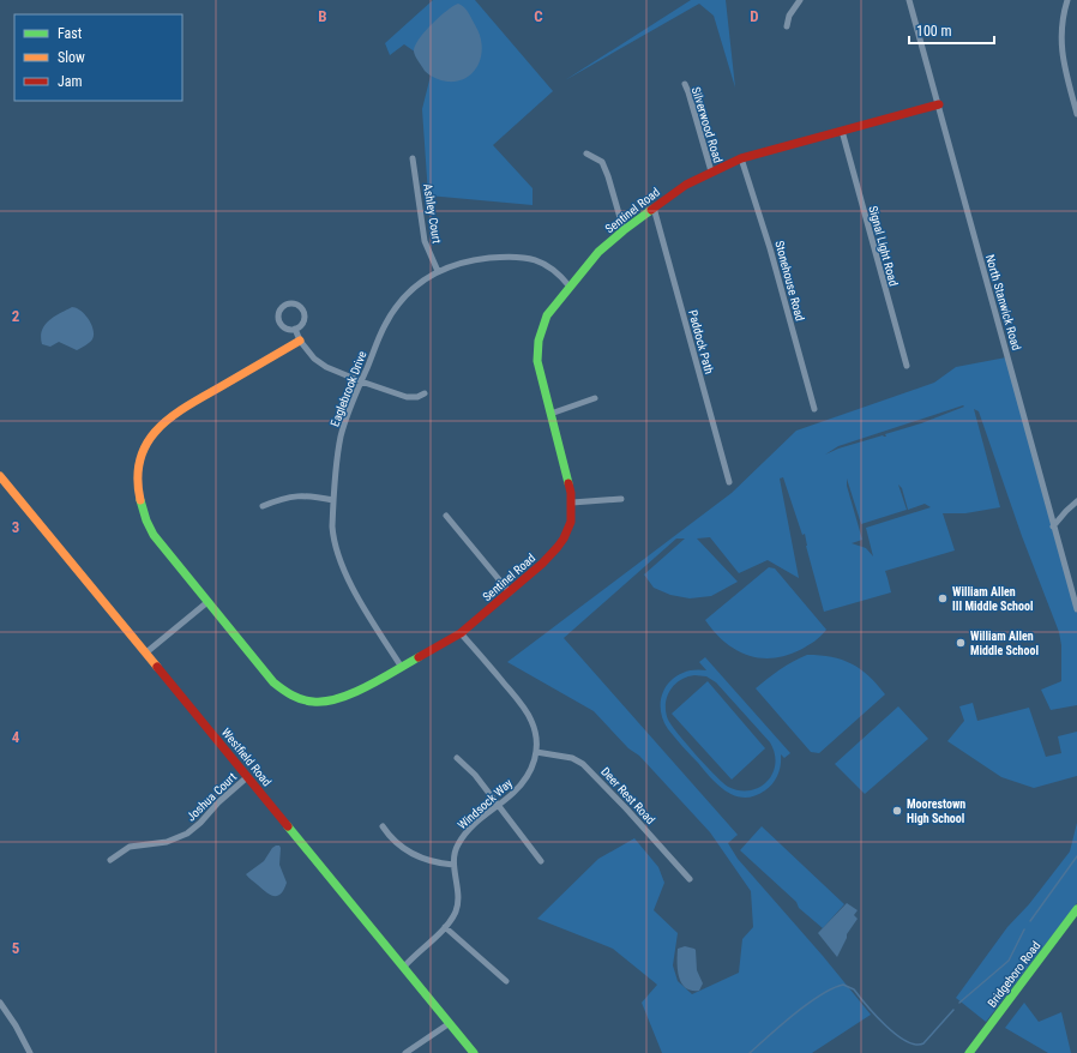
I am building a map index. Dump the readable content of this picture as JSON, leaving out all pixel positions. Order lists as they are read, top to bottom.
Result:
{
  "streets": {
    "street": [
      "Silverwood Road",
      "Sentinel Road",
      "Ashley Court",
      "Signal Light Road",
      "Stonehouse Road",
      "North Stanwick Road",
      "Paddock Path",
      "Eaglebrook Drive",
      "Westfield Road",
      "Deer Rest Road",
      "Joshua Court",
      "Windsock Way",
      "Bridgeboro Road"
    ]
  },
  "crossings": [
    ["Silverwood Road", "Sentinel Road"],
    ["Sentinel Road", "Signal Light Road"],
    ["Sentinel Road", "Stonehouse Road"],
    ["Sentinel Road", "North Stanwick Road"],
    ["Sentinel Road", "Paddock Path"],
    ["Sentinel Road", "Eaglebrook Drive"],
    ["Sentinel Road", "Windsock Way"],
    ["Ashley Court", "Eaglebrook Drive"],
    ["Westfield Road", "Joshua Court"],
    ["Westfield Road", "Windsock Way"],
    ["Deer Rest Road", "Windsock Way"]
  ],
  "places": ["William Allen III Middle School", "William Allen Middle School", "Moorestown High School"],
  "legend": ["Fast", "Slow", "Jam"],
  "scale_bar": "100 m",
  "grid": {
    "columns": ["B", "C", "D"],
    "rows": [
      "2",
      "3",
      "4",
      "5"
    ]
  }
}
